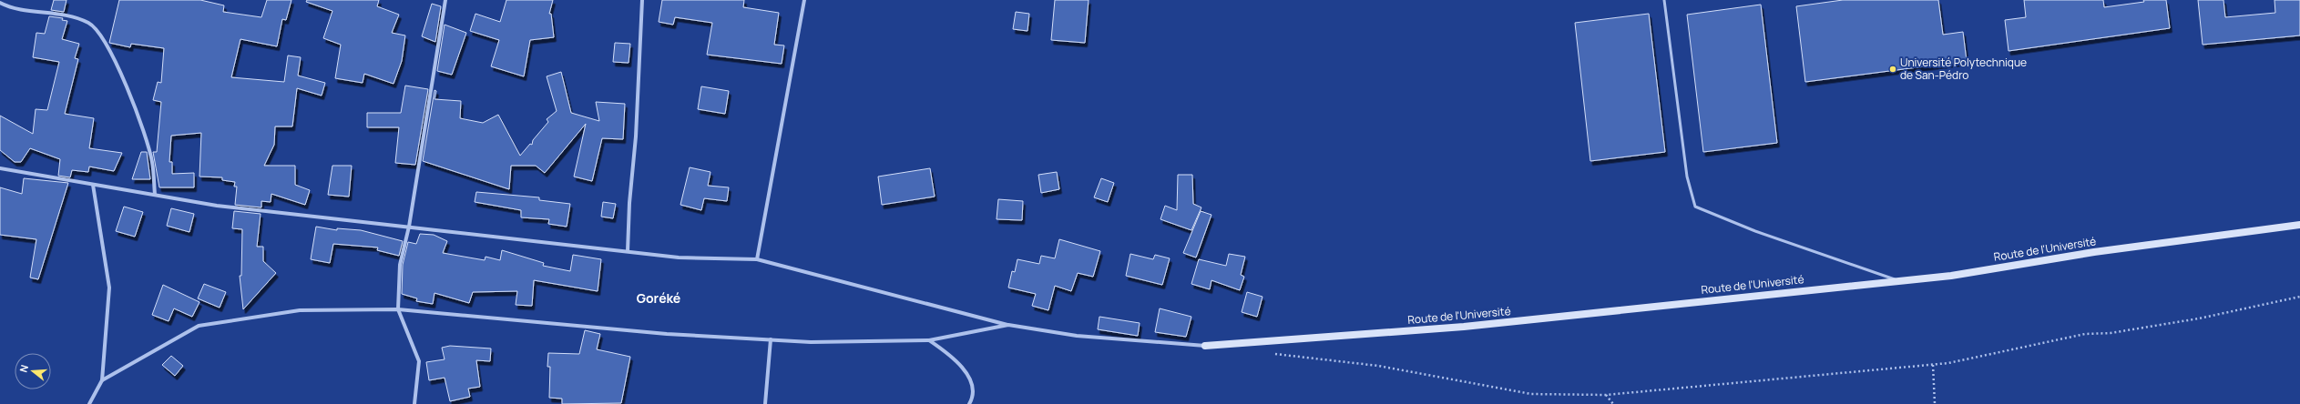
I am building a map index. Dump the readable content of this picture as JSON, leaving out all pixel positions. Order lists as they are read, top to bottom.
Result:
{
  "streets": {
    "street": ["Route de l'Université"]
  },
  "districts": ["Goréké"],
  "places": ["Université Polytechnique de San-Pédro"],
  "north": "left"
}
